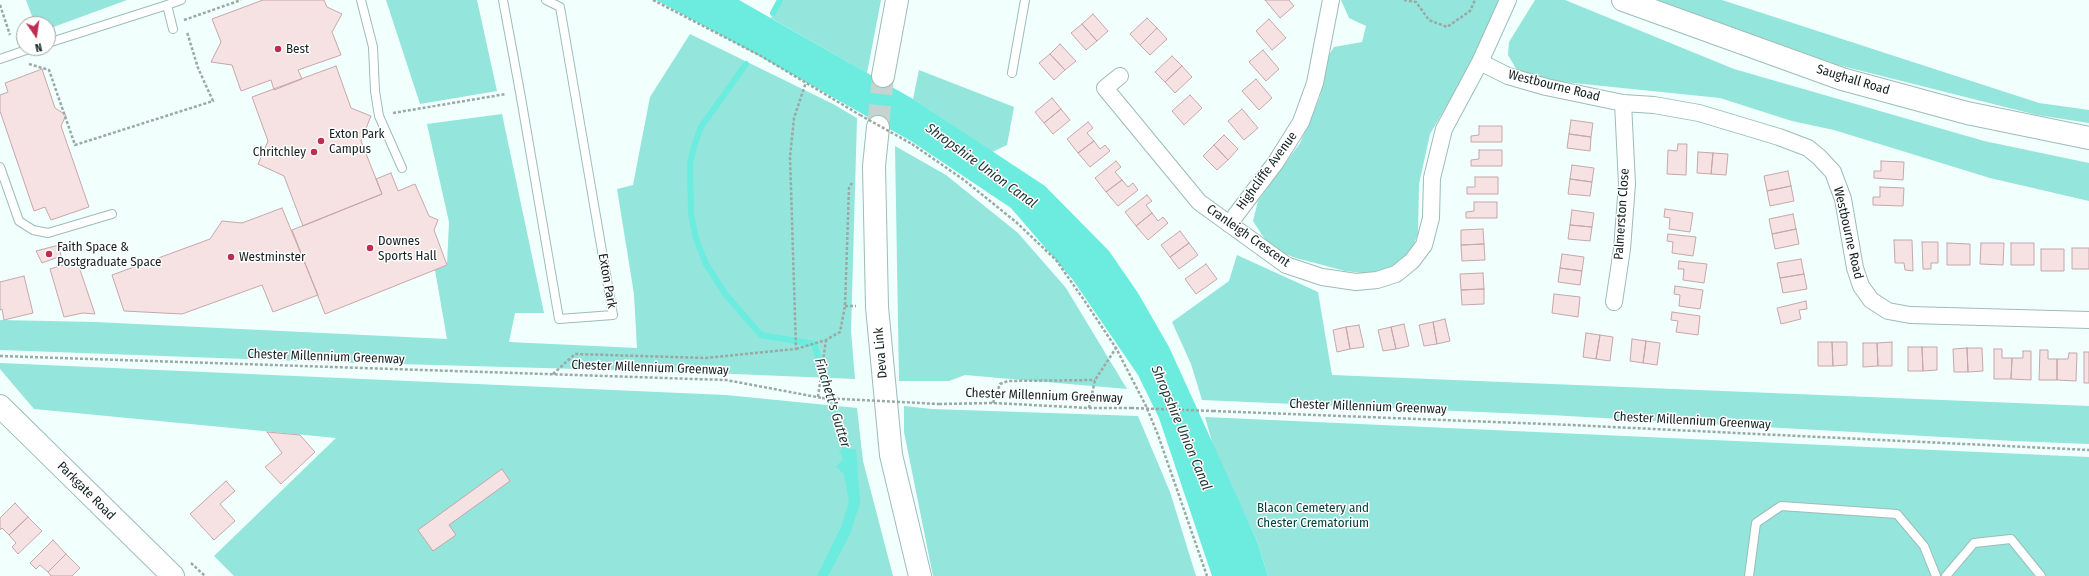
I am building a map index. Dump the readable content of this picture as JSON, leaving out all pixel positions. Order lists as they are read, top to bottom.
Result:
{
  "streets": {
    "main road": ["Saughall Road", "Deva Link", "Parkgate Road"],
    "street": [
      "Westbourne Road",
      "Highcliffe Avenue",
      "Palmerston Close",
      "Cranleigh Crescent"
    ],
    "lane": ["Exton Park"],
    "path": ["Chester Millennium Greenway"]
  },
  "crossings": [
    ["Westbourne Road", "Palmerston Close"],
    ["Westbourne Road", "Cranleigh Crescent"],
    ["Highcliffe Avenue", "Cranleigh Crescent"]
  ],
  "water": ["Shropshire Union Canal", "Finchett's Gutter"],
  "parks": ["Blacon Cemetery and Chester Crematorium"],
  "places": [
    "Best",
    "Exton Park Campus",
    "Chritchley",
    "Downes Sports Hall",
    "Faith Space & Postgraduate Space",
    "Westminster"
  ],
  "north": "bottom"
}
